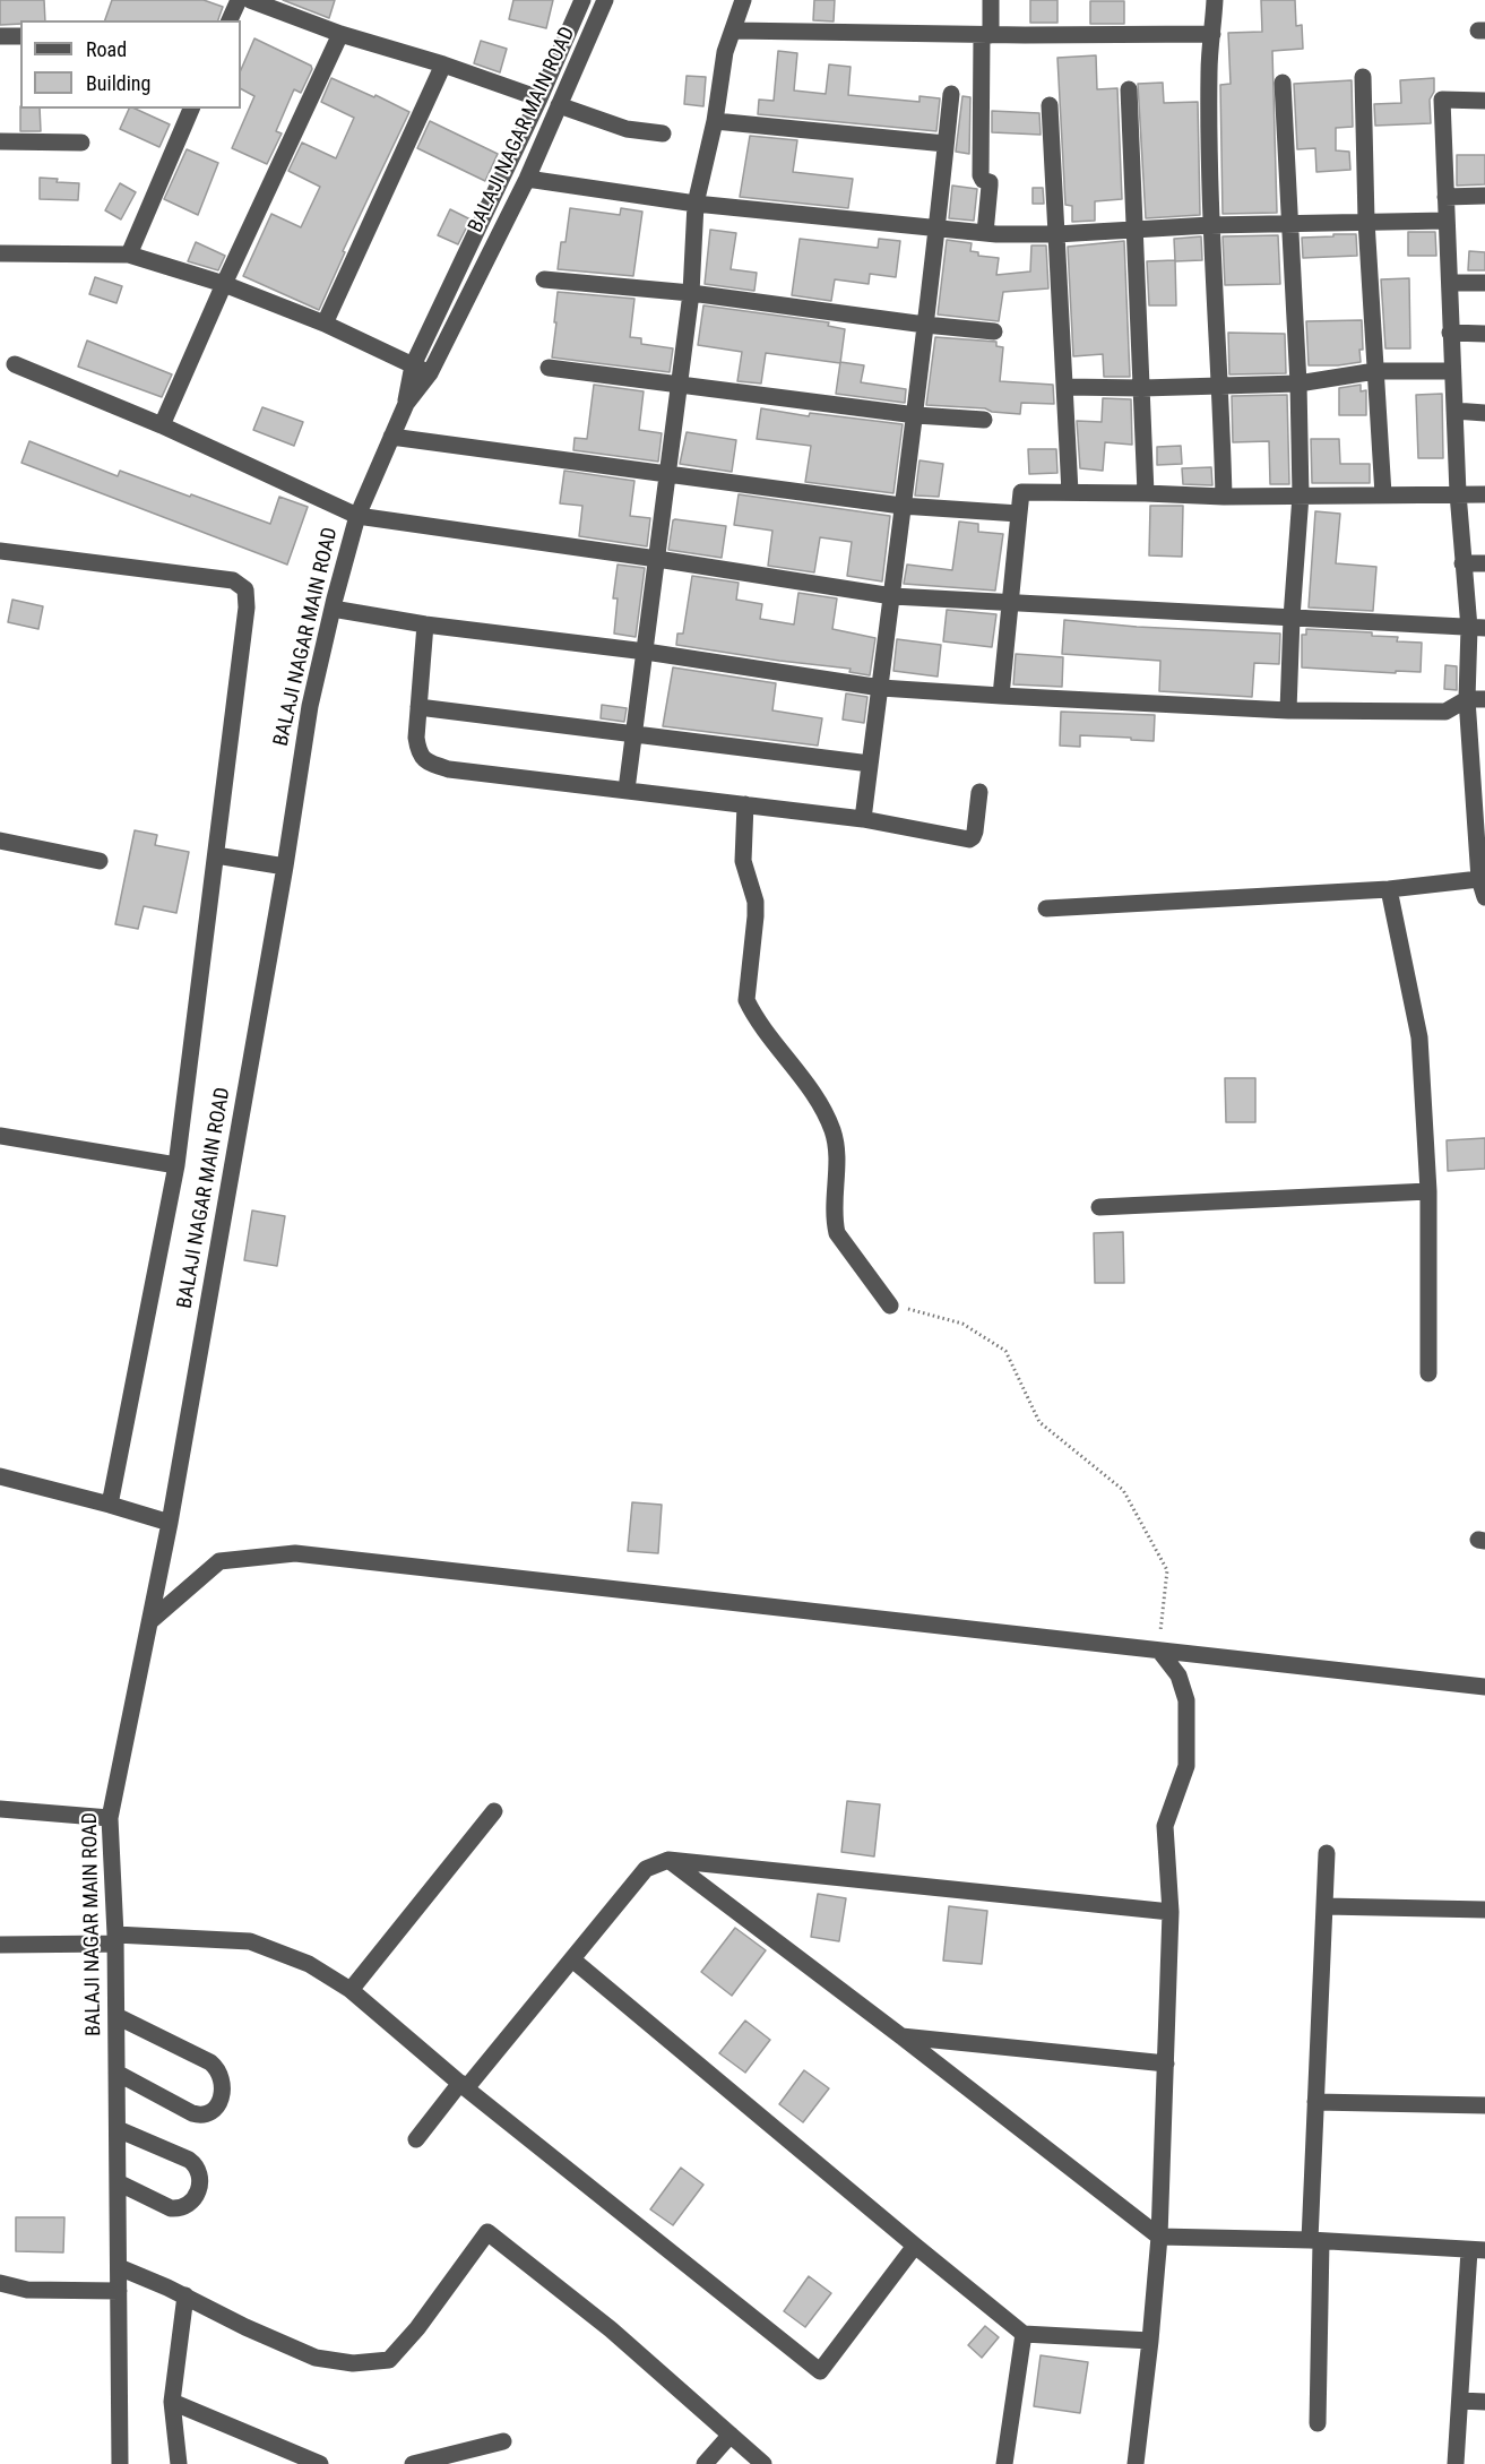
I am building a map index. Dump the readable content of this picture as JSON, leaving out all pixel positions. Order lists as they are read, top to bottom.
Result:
{
  "streets": {
    "street": ["BALAJI NAGAR MAIN ROAD"]
  },
  "legend": ["Road", "Building"]
}
